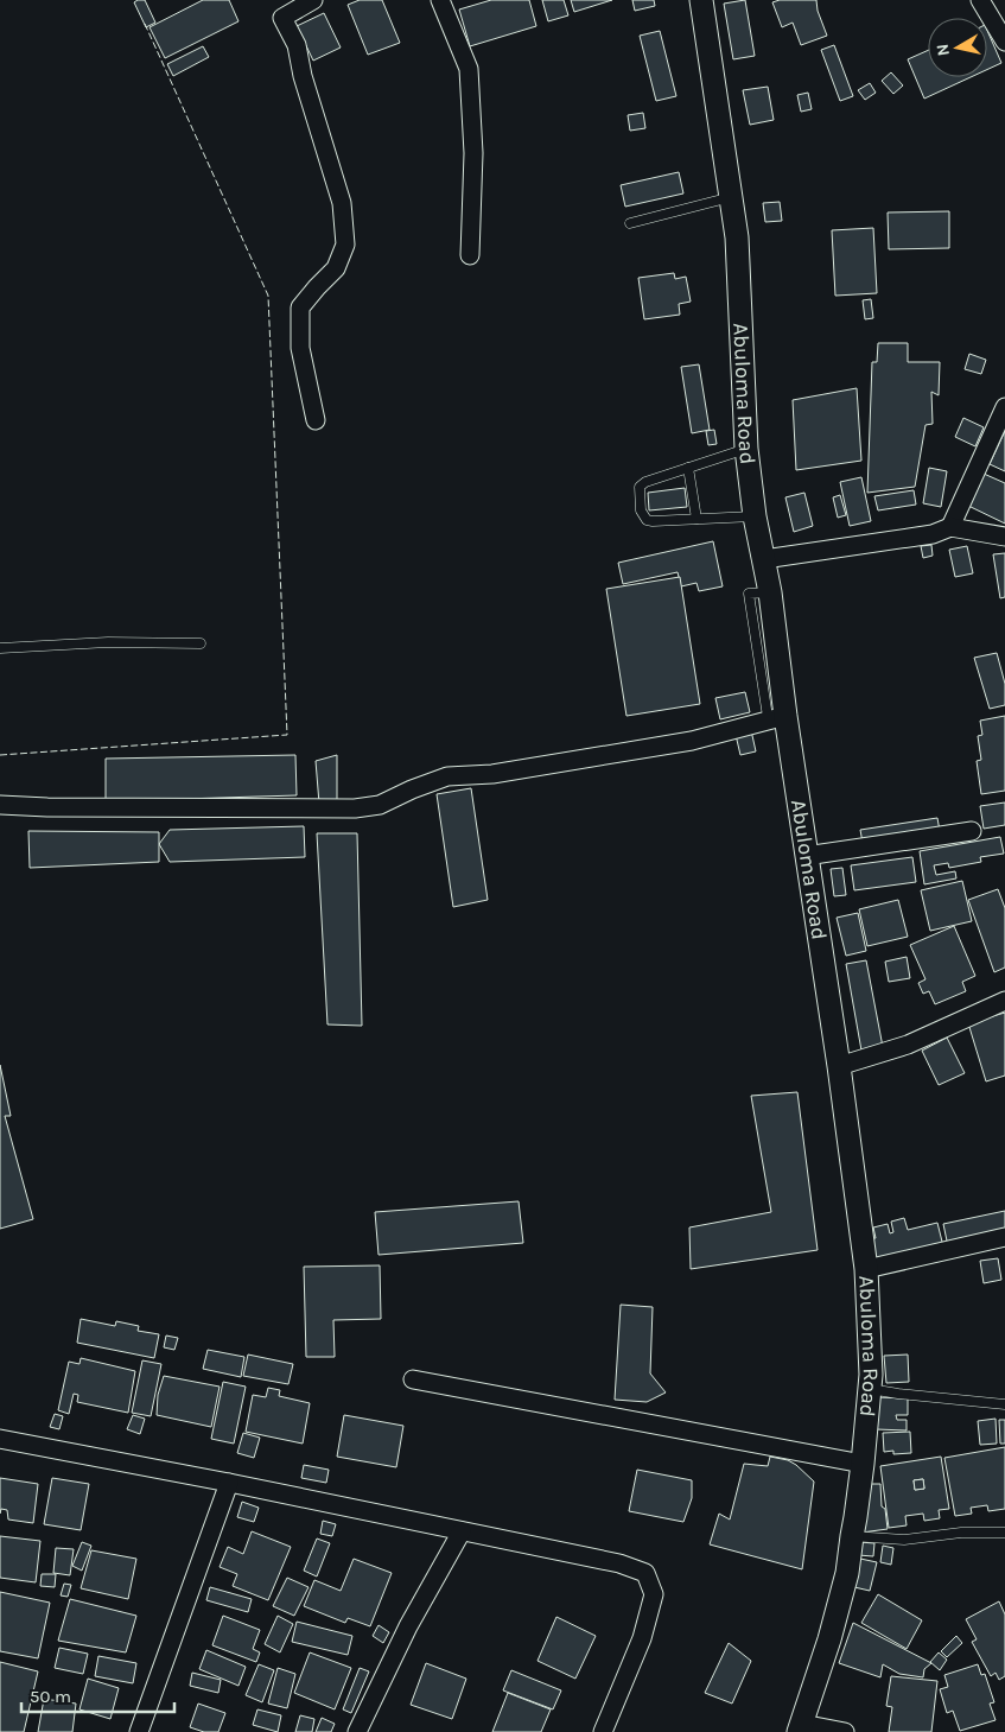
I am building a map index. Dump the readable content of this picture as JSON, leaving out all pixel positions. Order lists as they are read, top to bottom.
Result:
{
  "streets": {
    "street": ["Abuloma Road"]
  },
  "scale_bar": "50 m",
  "north": "left"
}
